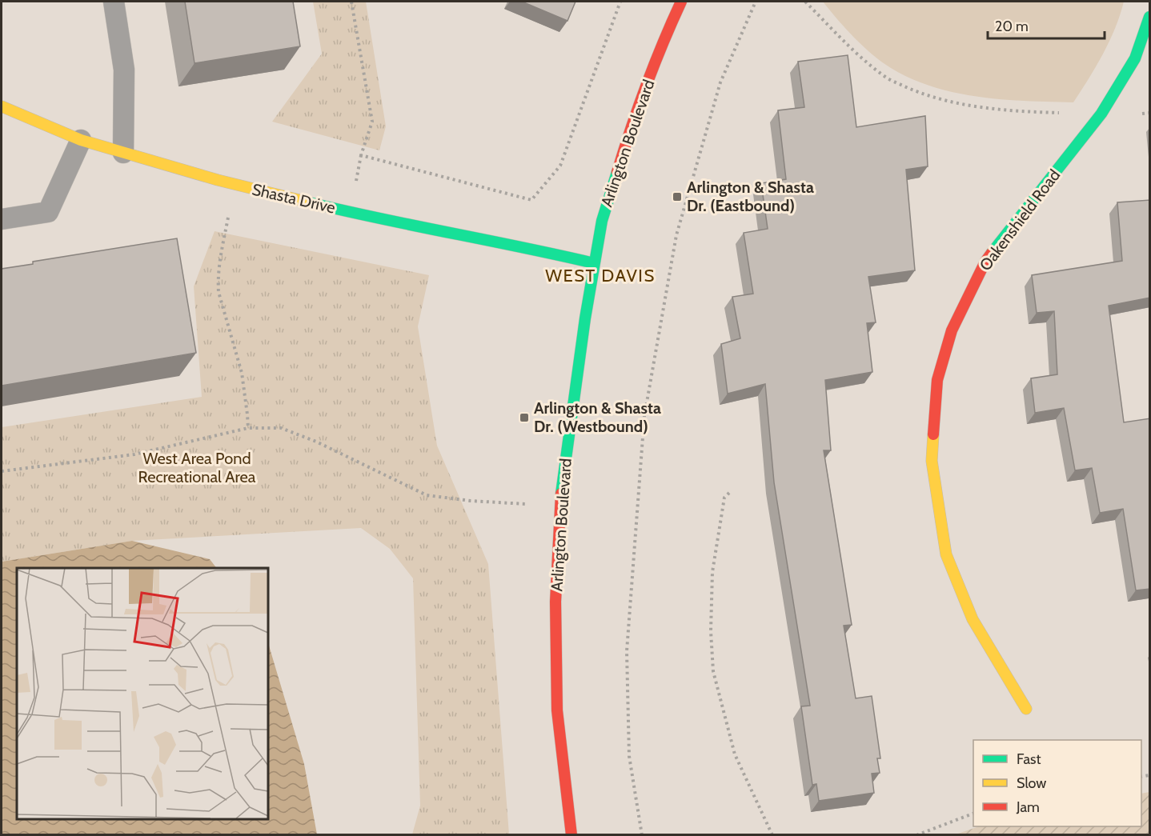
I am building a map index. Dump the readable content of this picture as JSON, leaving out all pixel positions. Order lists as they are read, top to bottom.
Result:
{
  "streets": {
    "street": ["Arlington Boulevard", "Shasta Drive", "Oakenshield Road"]
  },
  "crossings": [
    ["Arlington Boulevard", "Shasta Drive"]
  ],
  "districts": ["WEST DAVIS"],
  "parks": ["West Area Pond Recreational Area"],
  "places": {
    "transit": ["Arlington & Shasta Dr. (Eastbound)", "Arlington & Shasta Dr. (Westbound)"]
  },
  "legend": ["Fast", "Slow", "Jam"],
  "scale_bar": "20 m"
}
